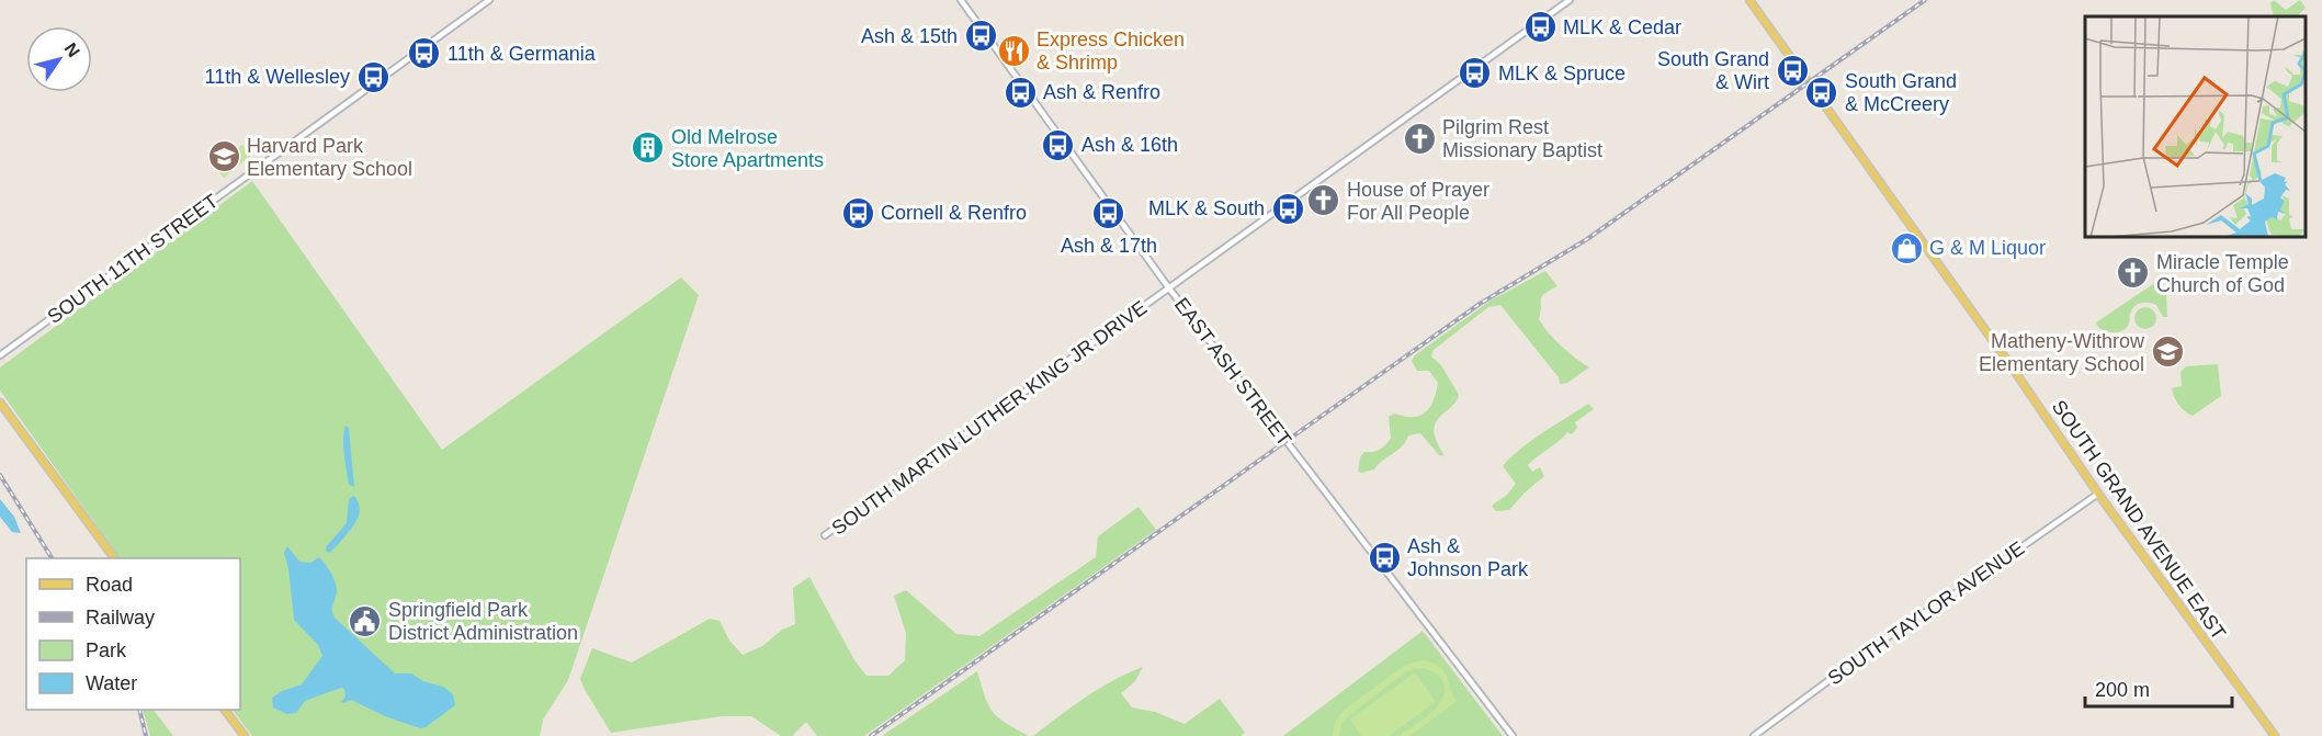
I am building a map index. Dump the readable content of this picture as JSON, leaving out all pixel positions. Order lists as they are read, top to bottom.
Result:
{
  "streets": {
    "main road": ["SOUTH GRAND AVENUE EAST"],
    "street": [
      "SOUTH 11TH STREET",
      "EAST ASH STREET",
      "SOUTH MARTIN LUTHER KING JR DRIVE",
      "SOUTH TAYLOR AVENUE"
    ]
  },
  "crossings": [
    ["EAST ASH STREET", "SOUTH MARTIN LUTHER KING JR DRIVE"],
    ["SOUTH GRAND AVENUE EAST", "SOUTH TAYLOR AVENUE"]
  ],
  "places": {
    "bus stop": [
      "MLK & Cedar",
      "Ash & 15th",
      "11th & Germania",
      "South Grand & Wirt",
      "MLK & Spruce",
      "11th & Wellesley",
      "Ash & Renfro",
      "South Grand & McCreery",
      "Ash & 16th",
      "MLK & South",
      "Cornell & Renfro",
      "Ash & 17th",
      "Ash & Johnson Park"
    ],
    "restaurant": ["Express Chicken & Shrimp"],
    "church": ["Pilgrim Rest Missionary Baptist", "House of Prayer For All People", "Miracle Temple Church of God"],
    "building": ["Old Melrose Store Apartments"],
    "school or university": ["Harvard Park Elementary School", "Matheny-Withrow Elementary School"],
    "shop": ["G & M Liquor"],
    "public building": ["Springfield Park District Administration"]
  },
  "legend": [
    "Road",
    "Railway",
    "Park",
    "Water"
  ],
  "scale_bar": "200 m",
  "north": "top right"
}
